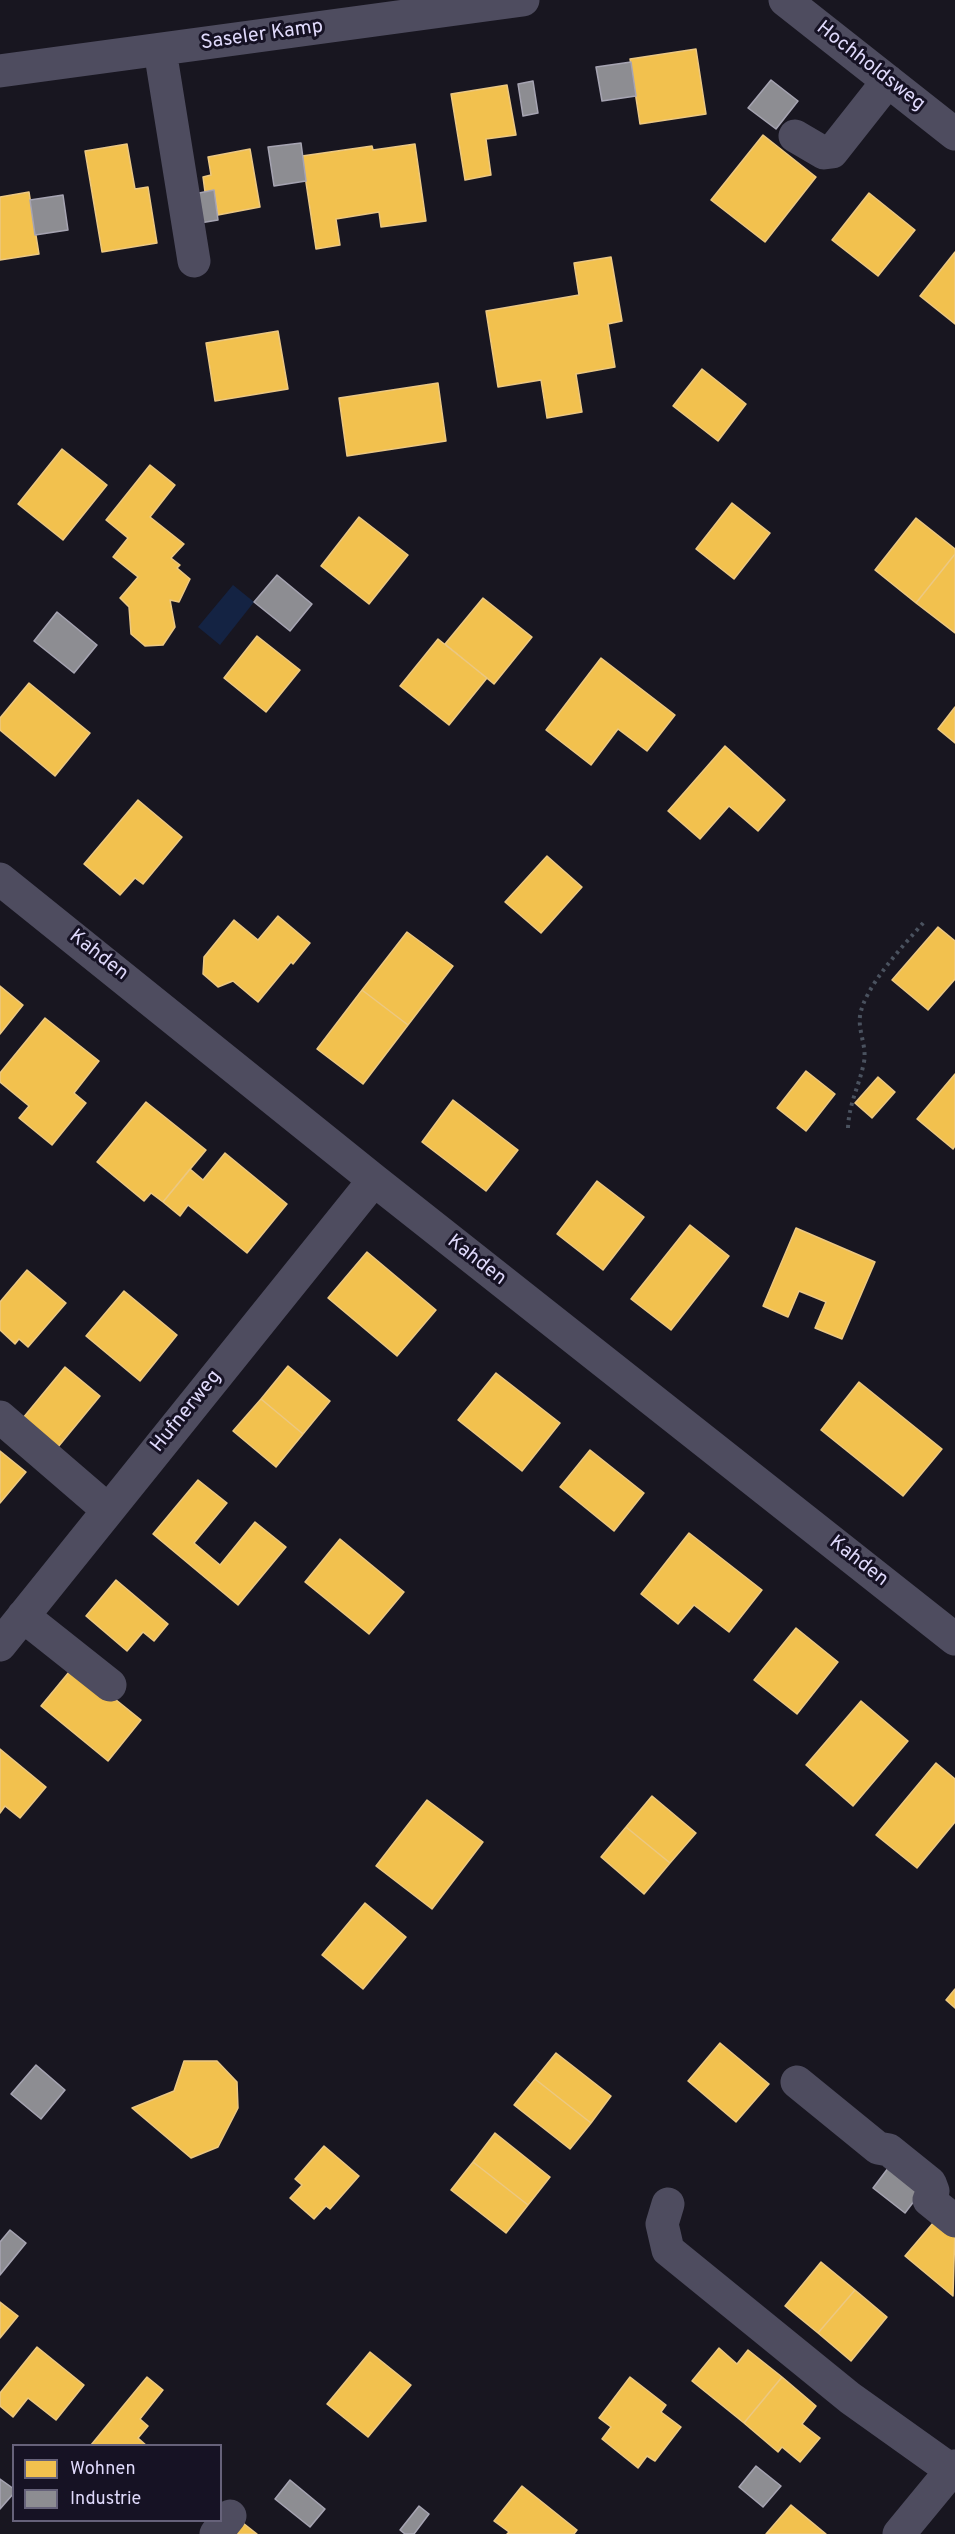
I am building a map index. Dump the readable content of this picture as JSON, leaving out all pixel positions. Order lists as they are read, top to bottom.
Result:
{
  "streets": {
    "street": [
      "Saseler Kamp",
      "Hochholdsweg",
      "Kahden",
      "Hufnerweg"
    ]
  },
  "crossings": [
    ["Kahden", "Hufnerweg"]
  ],
  "legend": ["Wohnen", "Industrie"]
}
